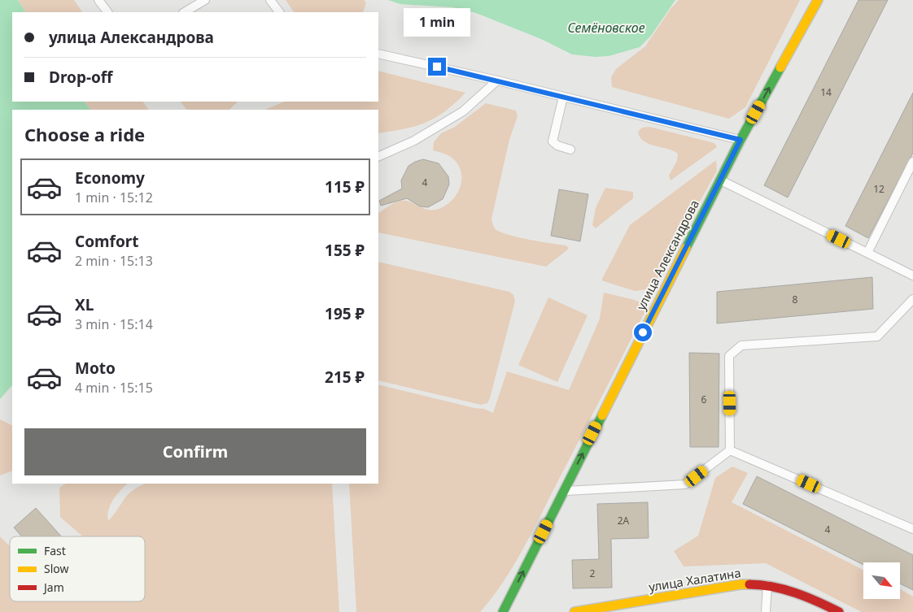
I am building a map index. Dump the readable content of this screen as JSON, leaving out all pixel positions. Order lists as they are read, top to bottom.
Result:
{
  "streets": {
    "street": ["улица Александрова", "улица Халатина"]
  },
  "one_way": ["улица Александрова"],
  "water": ["Семёновское"],
  "house_numbers": [
    "14",
    "4",
    "12",
    "8",
    "6",
    "2А",
    "4",
    "2"
  ],
  "legend": ["Fast", "Slow", "Jam"],
  "north": "bottom right",
  "page": {
    "bubble": "1 min",
    "banner": ["улица Александрова", "Drop-off"],
    "heading": "Choose a ride",
    "list": [
      {
        "name": "Economy",
        "note": "1 min · 15:12",
        "value": "115 ₽"
      },
      {
        "name": "Comfort",
        "note": "2 min · 15:13",
        "value": "155 ₽"
      },
      {
        "name": "XL",
        "note": "3 min · 15:14",
        "value": "195 ₽"
      },
      {
        "name": "Moto",
        "note": "4 min · 15:15",
        "value": "215 ₽"
      }
    ],
    "buttons": "Confirm"
  }
}
